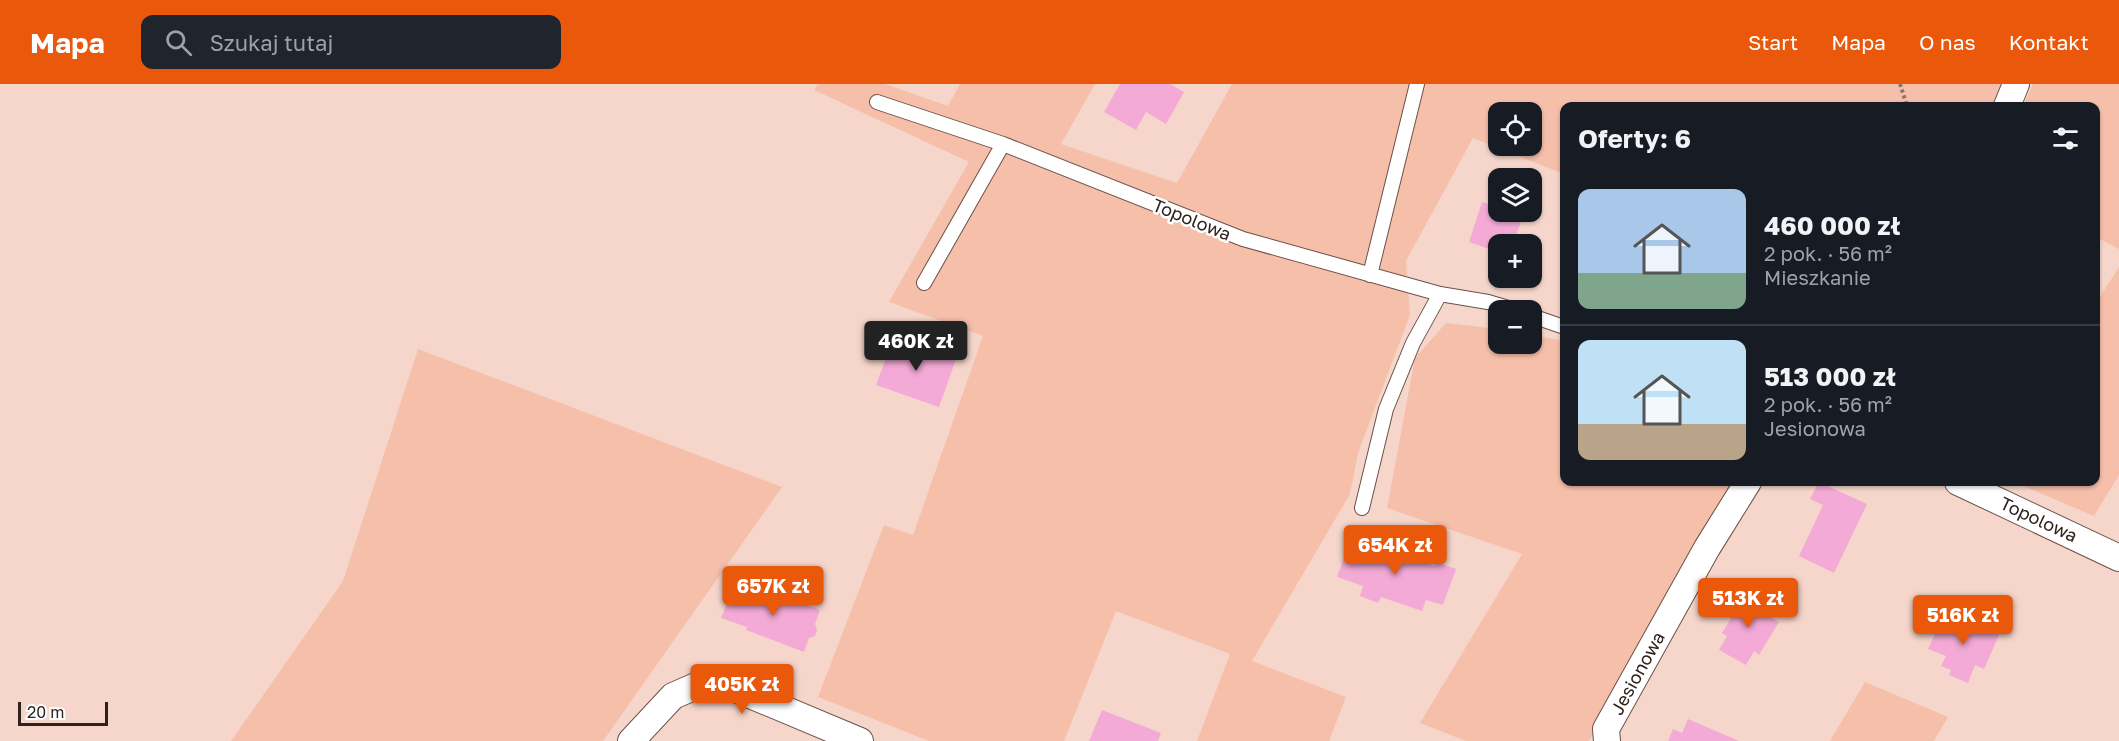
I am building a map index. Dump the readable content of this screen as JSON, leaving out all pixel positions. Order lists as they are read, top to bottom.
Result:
{
  "streets": {
    "street": ["Topolowa", "Jesionowa"]
  },
  "scale_bar": "20 m",
  "page": {
    "header": "Mapa",
    "search": "Szukaj tutaj",
    "nav": [
      "Start",
      "Mapa",
      "O nas",
      "Kontakt"
    ],
    "map_buttons": ["+", "−"],
    "heading": "Oferty: 6",
    "list": [
      {
        "name": "460 000 zł",
        "note": "2 pok. · 56 m² · Mieszkanie"
      },
      {
        "name": "513 000 zł",
        "note": "2 pok. · 56 m² · Jesionowa"
      }
    ],
    "price": [
      "460K zł",
      "654K zł",
      "657K zł",
      "513K zł",
      "516K zł",
      "405K zł"
    ],
    "scale": "20 m"
  }
}
